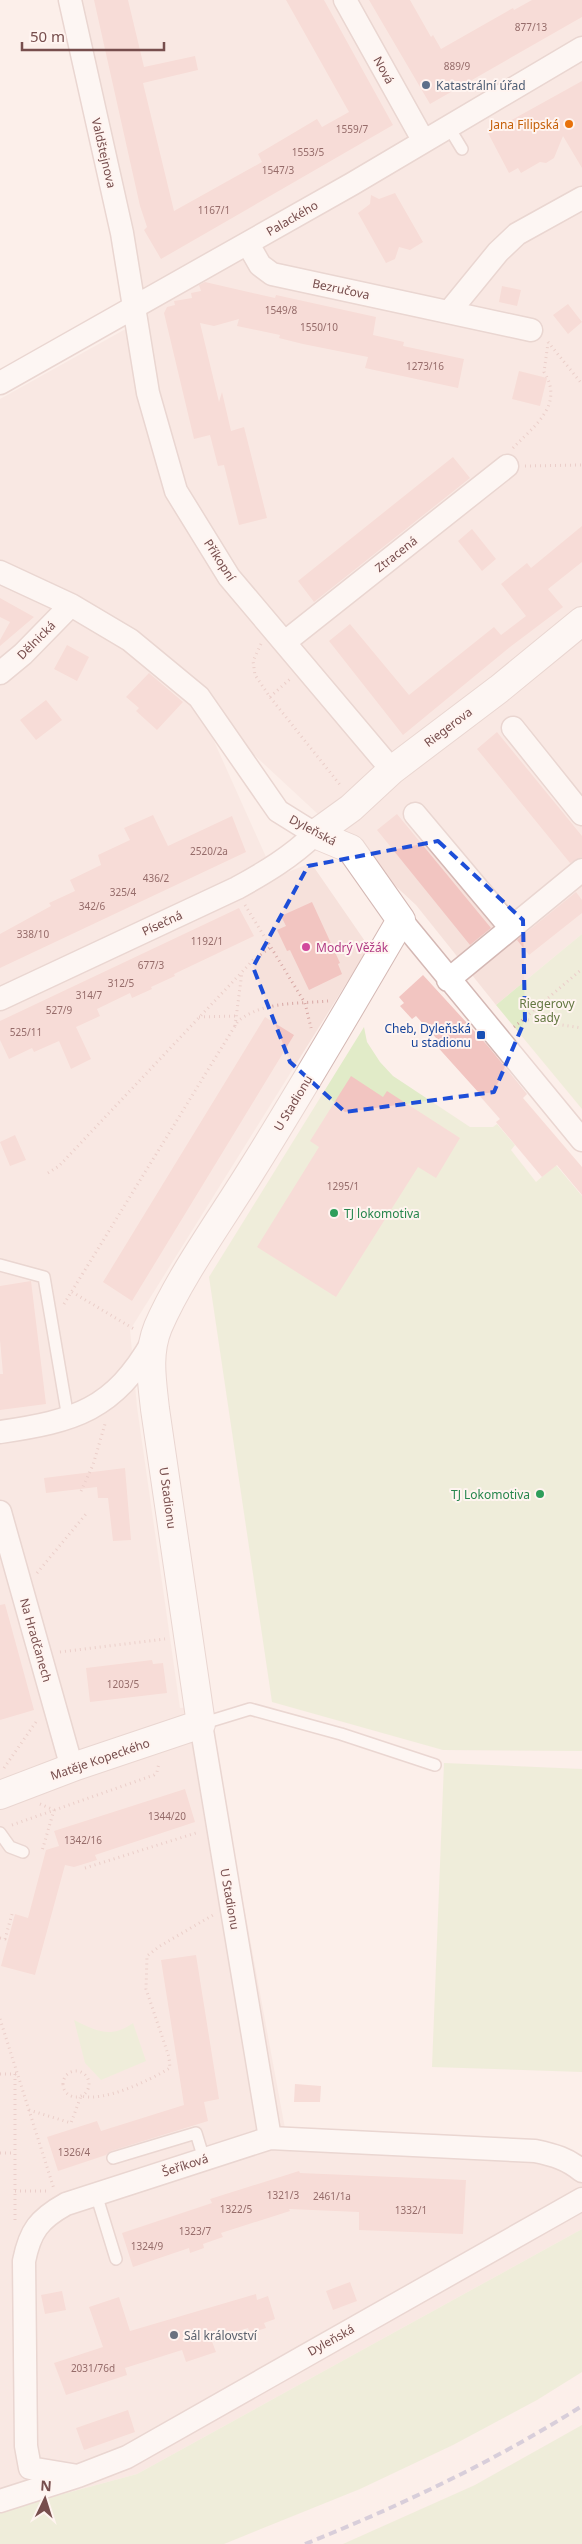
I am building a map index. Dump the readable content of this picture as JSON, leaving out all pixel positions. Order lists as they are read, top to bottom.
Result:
{
  "streets": {
    "street": [
      "Nová",
      "Valdštejnova",
      "Palackého",
      "Bezručova",
      "Ztracená",
      "Příkopní",
      "Dělnická",
      "Riegerova",
      "Dyleňská",
      "Písečná",
      "U Stadionu",
      "Na Hradčanech",
      "Matěje Kopeckého",
      "Šeříková"
    ]
  },
  "crossings": [
    ["Nová", "Palackého"],
    ["Valdštejnova", "Palackého"],
    ["Valdštejnova", "Příkopní"],
    ["Palackého", "Bezručova"],
    ["Palackého", "Příkopní"],
    ["Ztracená", "Příkopní"],
    ["Příkopní", "Riegerova"],
    ["Dělnická", "Dyleňská"],
    ["Riegerova", "Dyleňská"],
    ["Riegerova", "Písečná"],
    ["Dyleňská", "Písečná"],
    ["Dyleňská", "U Stadionu"],
    ["U Stadionu", "Matěje Kopeckého"],
    ["U Stadionu", "Šeříková"],
    ["Na Hradčanech", "Matěje Kopeckého"]
  ],
  "parks": ["Riegerovy sady"],
  "places": {
    "other": [
      "Katastrální úřad",
      "Jana Filipská",
      "Modrý Věžák",
      "TJ lokomotiva",
      "TJ Lokomotiva",
      "Sál království"
    ],
    "transit": ["Cheb, Dyleňská u stadionu"]
  },
  "house_numbers": [
    "877/13",
    "889/9",
    "1559/7",
    "1553/5",
    "1547/3",
    "1167/1",
    "1549/8",
    "1550/10",
    "1273/16",
    "2520/2a",
    "436/2",
    "325/4",
    "342/6",
    "338/10",
    "1192/1",
    "677/3",
    "312/5",
    "314/7",
    "527/9",
    "525/11",
    "1295/1",
    "1203/5",
    "1344/20",
    "1342/16",
    "1326/4",
    "1321/3",
    "2461/1a",
    "1322/5",
    "1332/1",
    "1323/7",
    "1324/9",
    "2031/76d"
  ],
  "scale_bar": "50 m",
  "north": "top"
}
